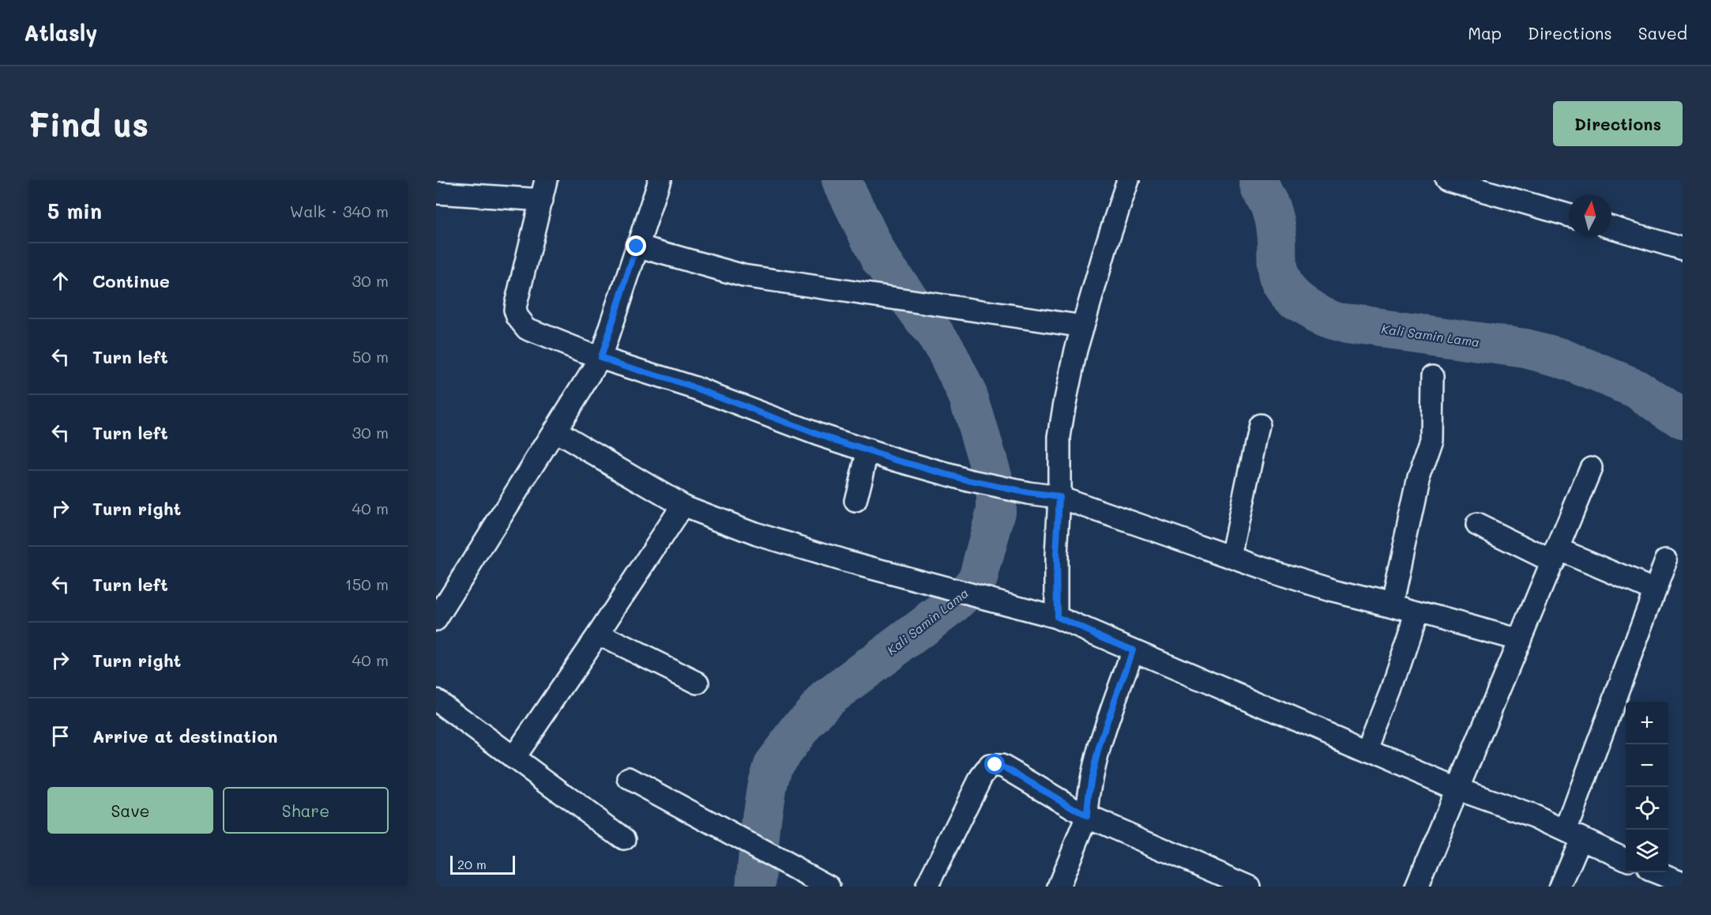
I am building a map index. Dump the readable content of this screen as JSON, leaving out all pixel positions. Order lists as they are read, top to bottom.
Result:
{
  "water": ["Kali Samin Lama"],
  "scale_bar": "20 m",
  "north": "top",
  "page": {
    "header": "Atlasly",
    "nav": ["Map", "Directions", "Saved"],
    "buttons": [
      "Directions",
      ["Save", "Share"]
    ],
    "title": "Find us",
    "heading": ["5 min", "Walk · 340 m"],
    "list": [
      ["Continue", "30 m"],
      ["Turn left", "50 m"],
      ["Turn left", "30 m"],
      ["Turn right", "40 m"],
      ["Turn left", "150 m"],
      ["Turn right", "40 m"],
      "Arrive at destination"
    ],
    "map_buttons": ["+", "−"],
    "scale": "20 m"
  }
}
